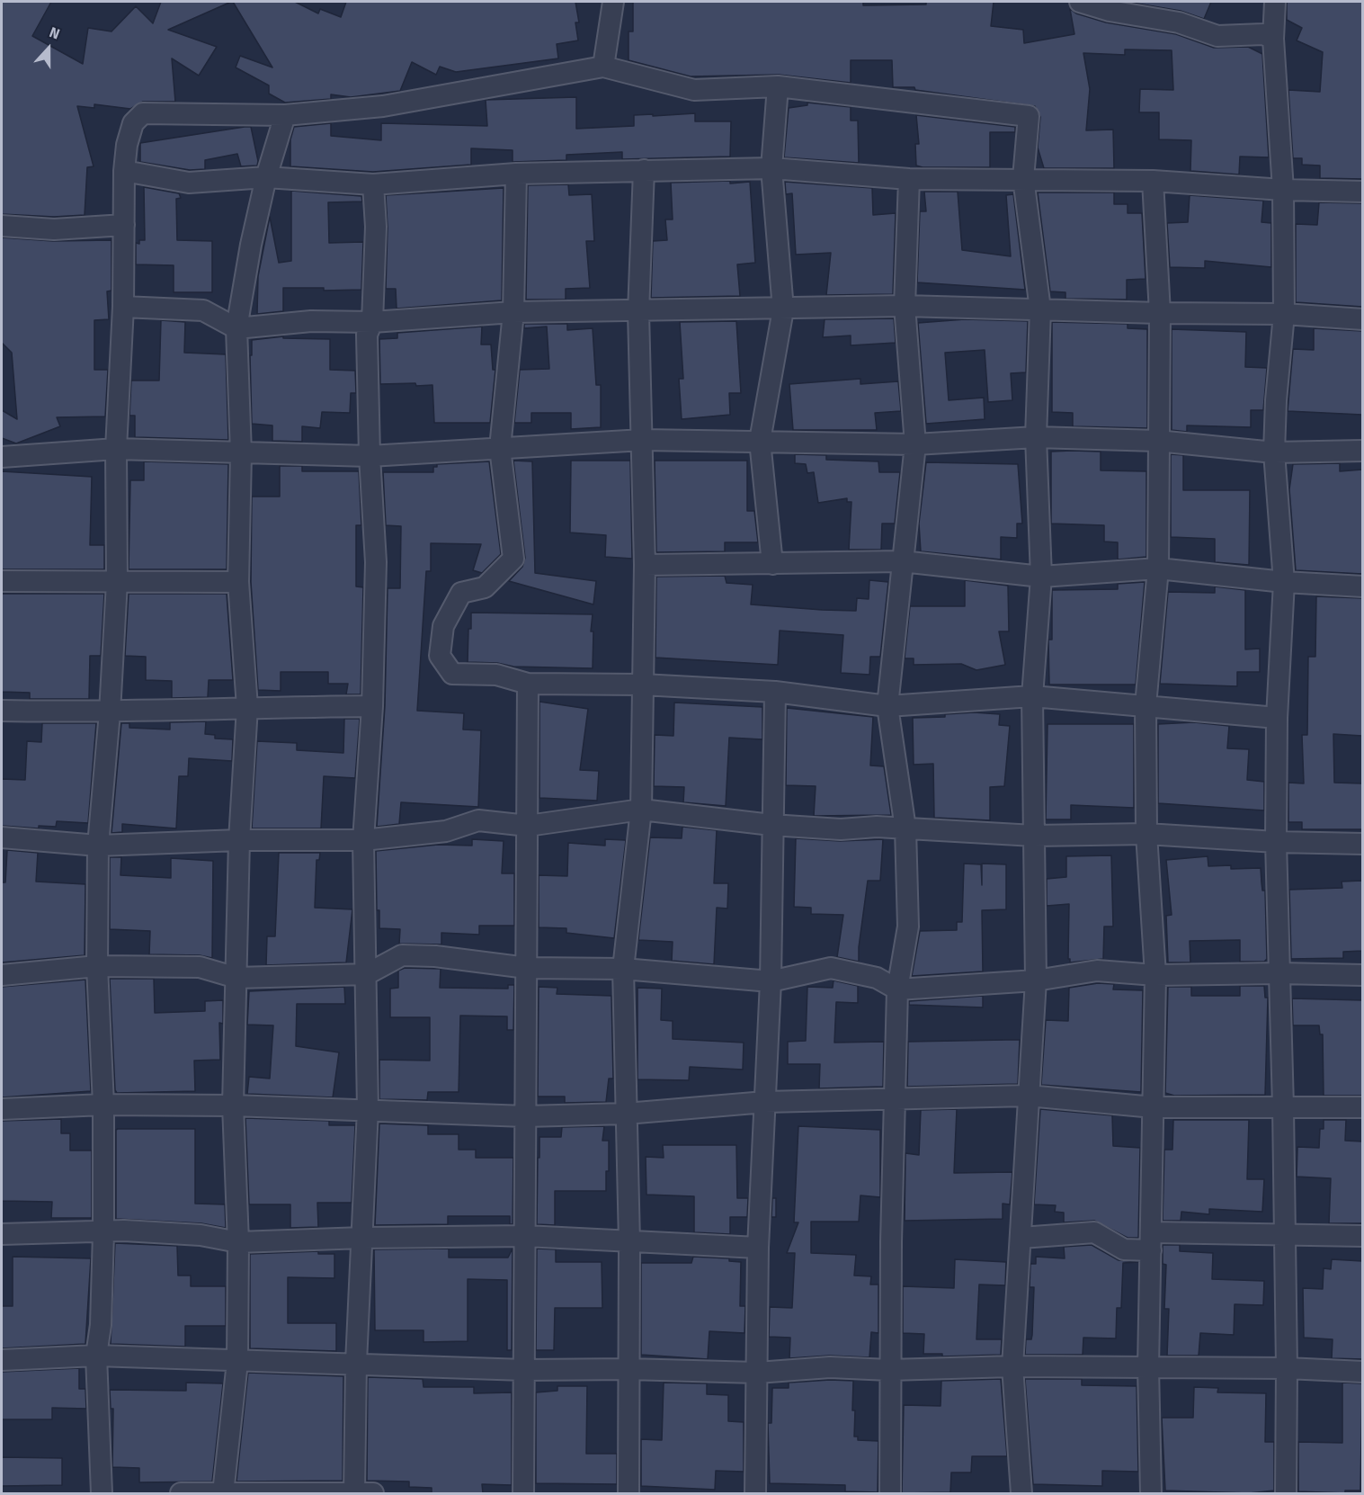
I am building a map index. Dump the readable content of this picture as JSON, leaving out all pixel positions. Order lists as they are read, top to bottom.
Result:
{
  "north": "top"
}
